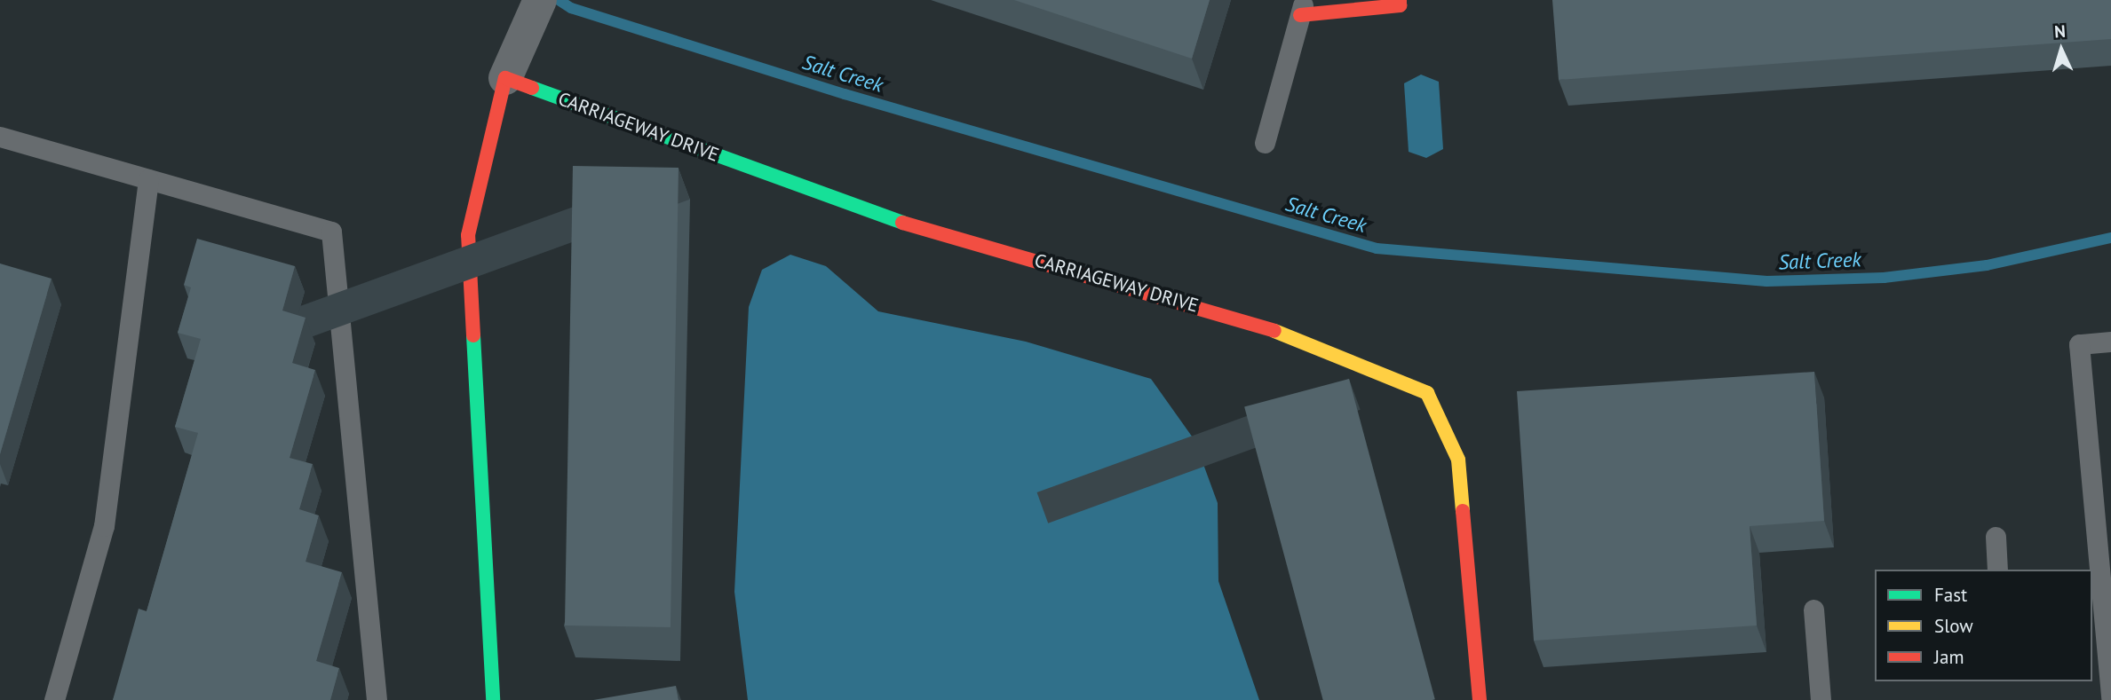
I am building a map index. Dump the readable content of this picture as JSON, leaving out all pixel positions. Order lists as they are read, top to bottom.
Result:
{
  "streets": {
    "street": ["CARRIAGEWAY DRIVE"]
  },
  "water": ["Salt Creek"],
  "legend": ["Fast", "Slow", "Jam"],
  "north": "top"
}
